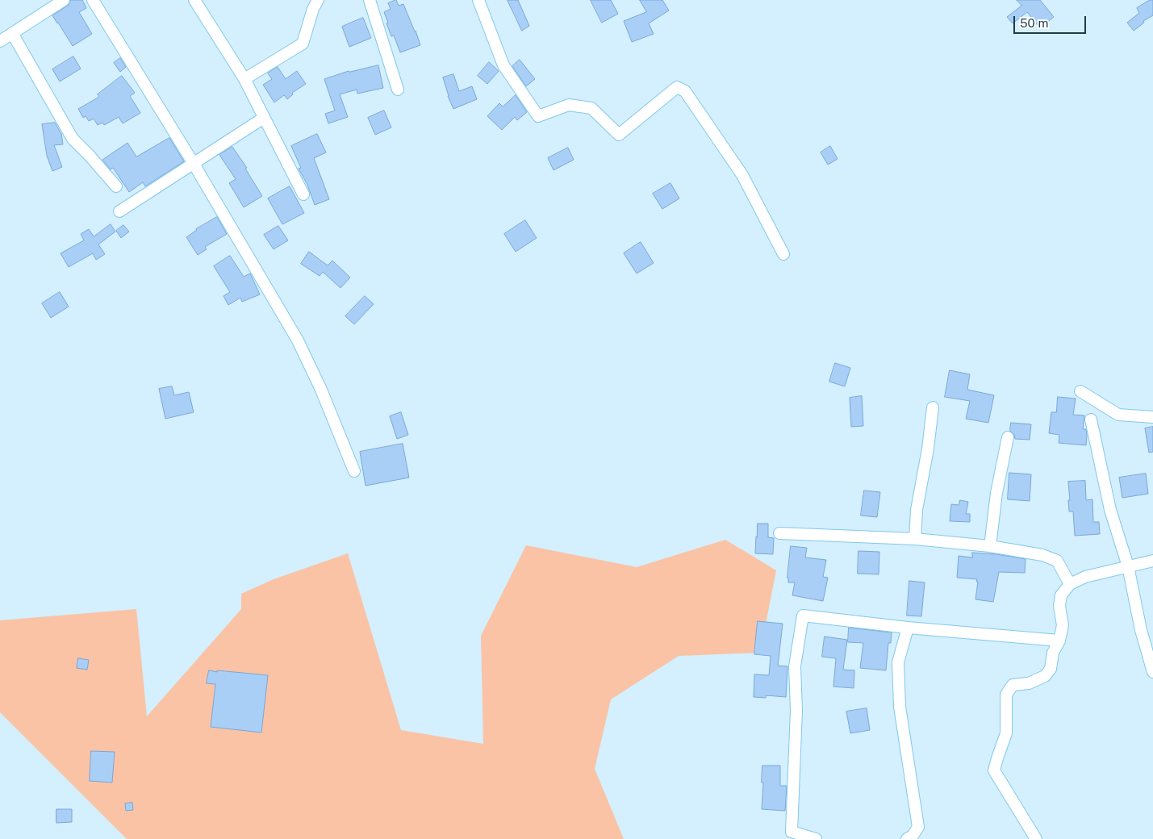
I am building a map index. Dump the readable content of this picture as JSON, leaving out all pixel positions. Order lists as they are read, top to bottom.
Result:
{
  "scale_bar": "50 m"
}
